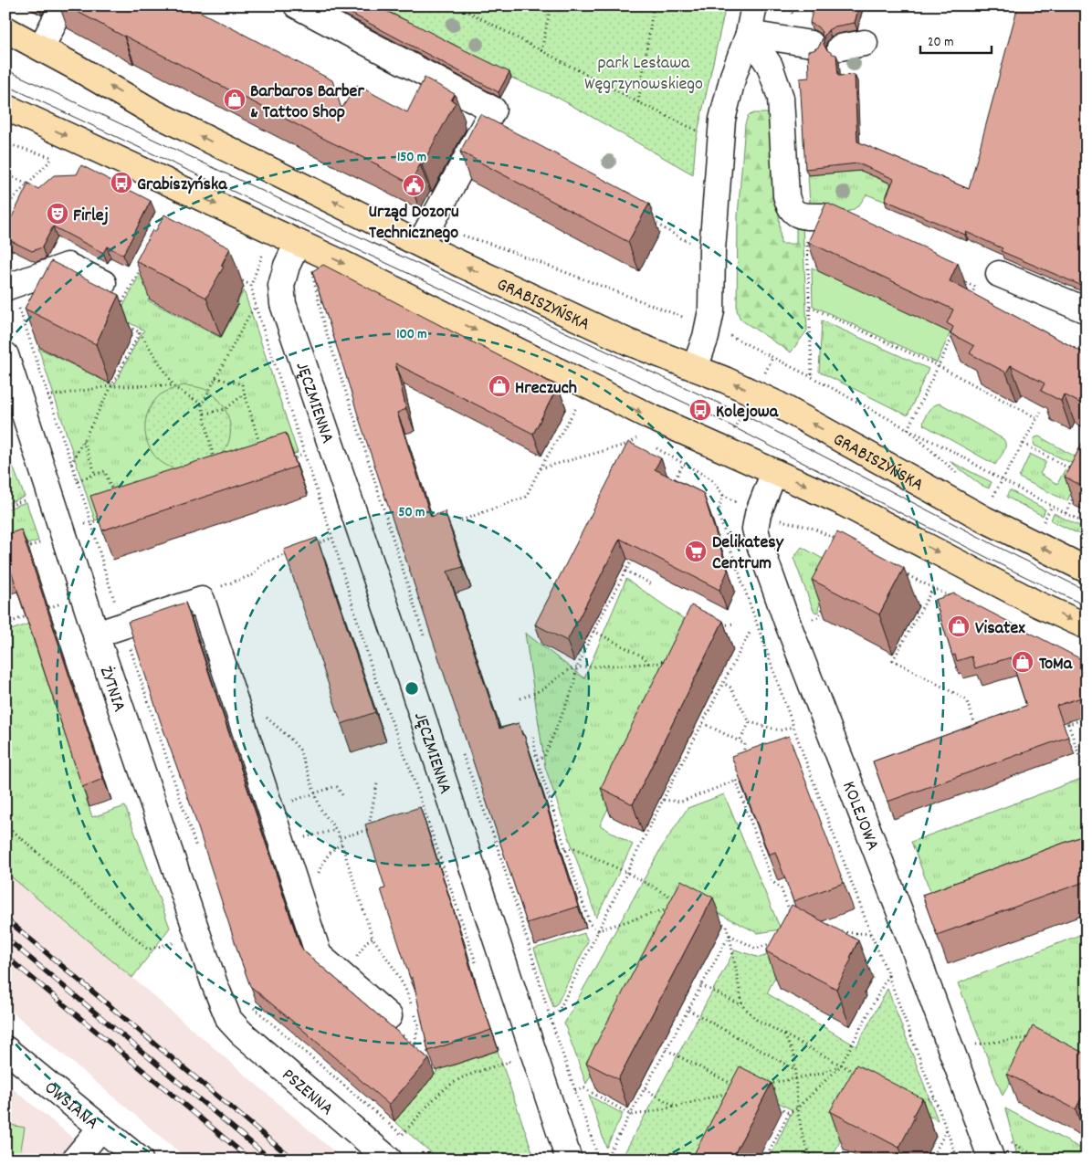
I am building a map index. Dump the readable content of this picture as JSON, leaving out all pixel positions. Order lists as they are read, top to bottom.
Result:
{
  "streets": {
    "main road": ["GRABISZYŃSKA"],
    "street": [
      "JĘCZMIENNA",
      "ŻYTNIA",
      "KOLEJOWA",
      "PSZENNA",
      "OWSIANA"
    ]
  },
  "crossings": [
    ["ŻYTNIA", "PSZENNA"]
  ],
  "parks": ["park Lesława Węgrzynowskiego"],
  "places": {
    "shop": [
      "Barbaros Barber & Tattoo Shop",
      "Hreczuch",
      "Visatex",
      "ToMa"
    ],
    "bus stop": ["Grabiszyńska", "Kolejowa"],
    "public building": ["Urząd Dozoru Technicznego"],
    "theatre": ["Firlej"],
    "supermarket": ["Delikatesy Centrum"]
  },
  "scale_bar": "20 m",
  "rings": ["150 m", "100 m", "50 m"]
}
